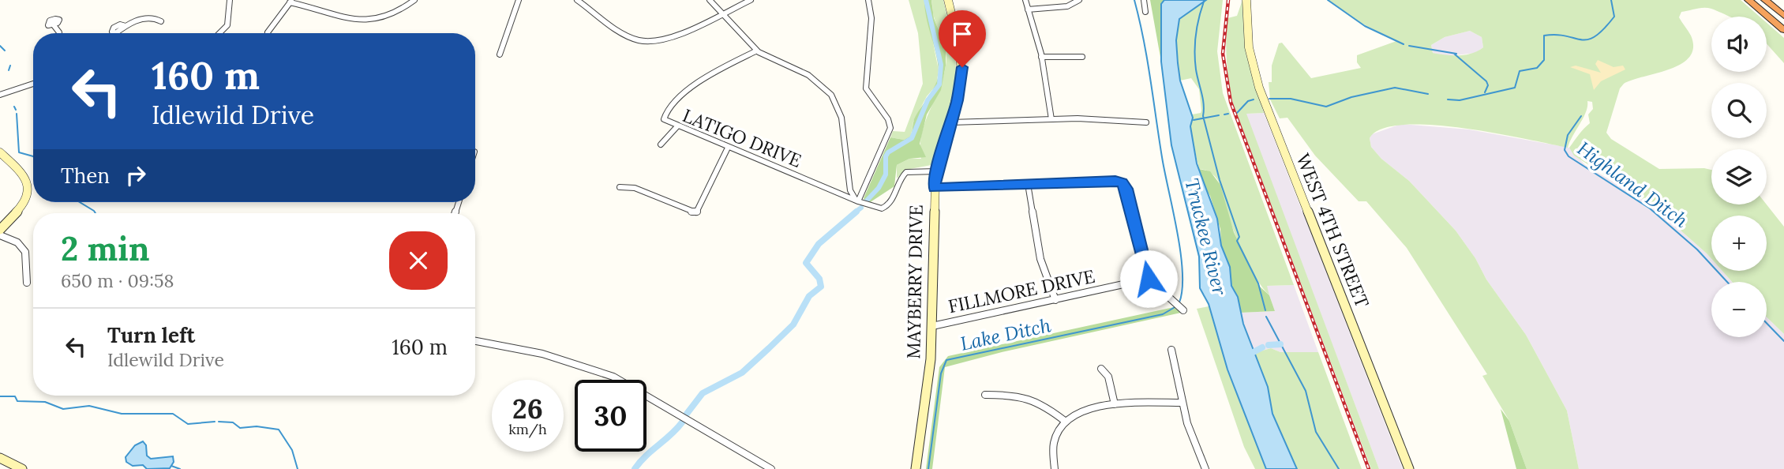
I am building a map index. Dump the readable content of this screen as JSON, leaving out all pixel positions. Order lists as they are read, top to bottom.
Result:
{
  "streets": {
    "main road": ["WEST 4TH STREET", "MAYBERRY DRIVE"],
    "street": ["LATIGO DRIVE", "FILLMORE DRIVE"]
  },
  "crossings": [
    ["LATIGO DRIVE", "MAYBERRY DRIVE"],
    ["MAYBERRY DRIVE", "FILLMORE DRIVE"]
  ],
  "water": ["Highland Ditch", "Truckee River", "Lake Ditch"],
  "page": {
    "map_buttons": ["+", "−"],
    "turn": ["160 m", "Idlewild Drive"],
    "then": "Then",
    "heading": ["2 min", "650 m · 09:58"],
    "list": [
      {
        "name": "Turn left",
        "note": "Idlewild Drive",
        "value": "160 m"
      }
    ],
    "speed": "26 km/h",
    "limit": "30"
  }
}
